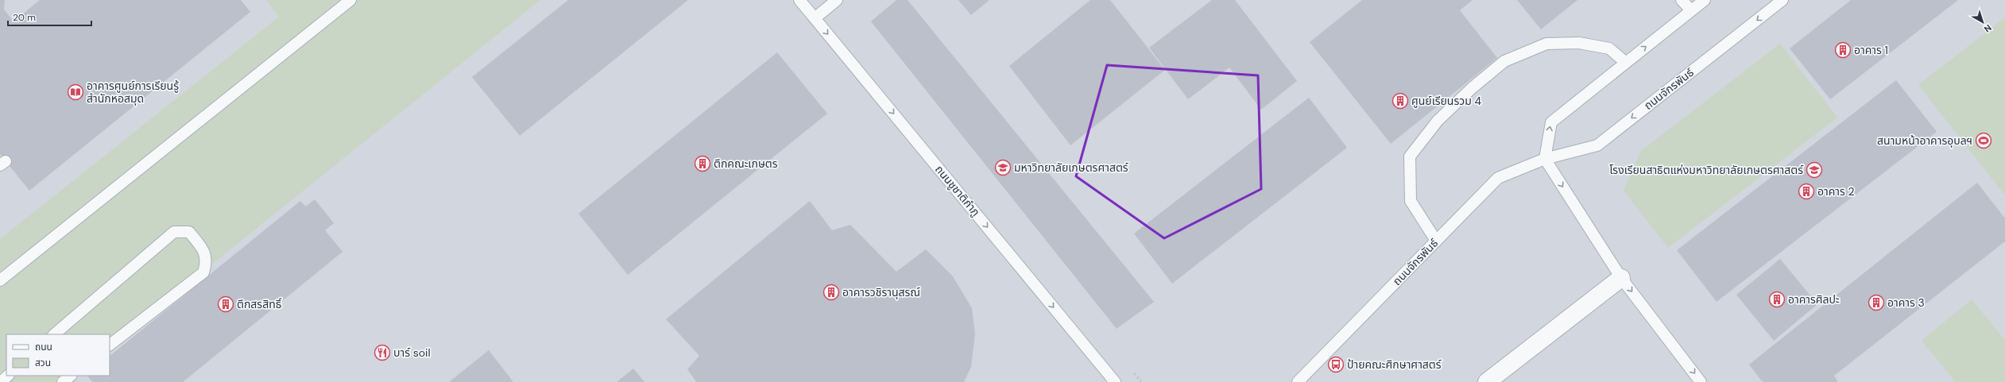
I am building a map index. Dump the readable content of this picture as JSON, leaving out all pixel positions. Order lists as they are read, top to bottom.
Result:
{
  "streets": {
    "lane": ["ถนนจักรพันธ์", "ถนนชูชาติกำภู"]
  },
  "one_way": ["ถนนชูชาติกำภู"],
  "places": {
    "building": [
      "อาคาร 1",
      "ศูนย์เรียนรวม 4",
      "ตึกคณะเกษตร",
      "อาคาร 2",
      "อาคารวชิรานุสรณ์",
      "อาคารศิลปะ",
      "อาคาร 3",
      "ตึกสรสิทธิ์"
    ],
    "library": ["อาคารศูนย์การเรียนรู้ สำนักหอสมุด"],
    "sports": ["สนามหน้าอาคารอุบลฯ"],
    "school or university": ["มหาวิทยาลัยเกษตรศาสตร์", "โรงเรียนสาธิตแห่งมหาวิทยาลัยเกษตรศาสตร์"],
    "restaurant": ["บาร์ soil"],
    "bus stop": ["ป้ายคณะศึกษาศาสตร์"]
  },
  "legend": ["ถนน", "สวน"],
  "scale_bar": "20 m",
  "north": "bottom right"
}
